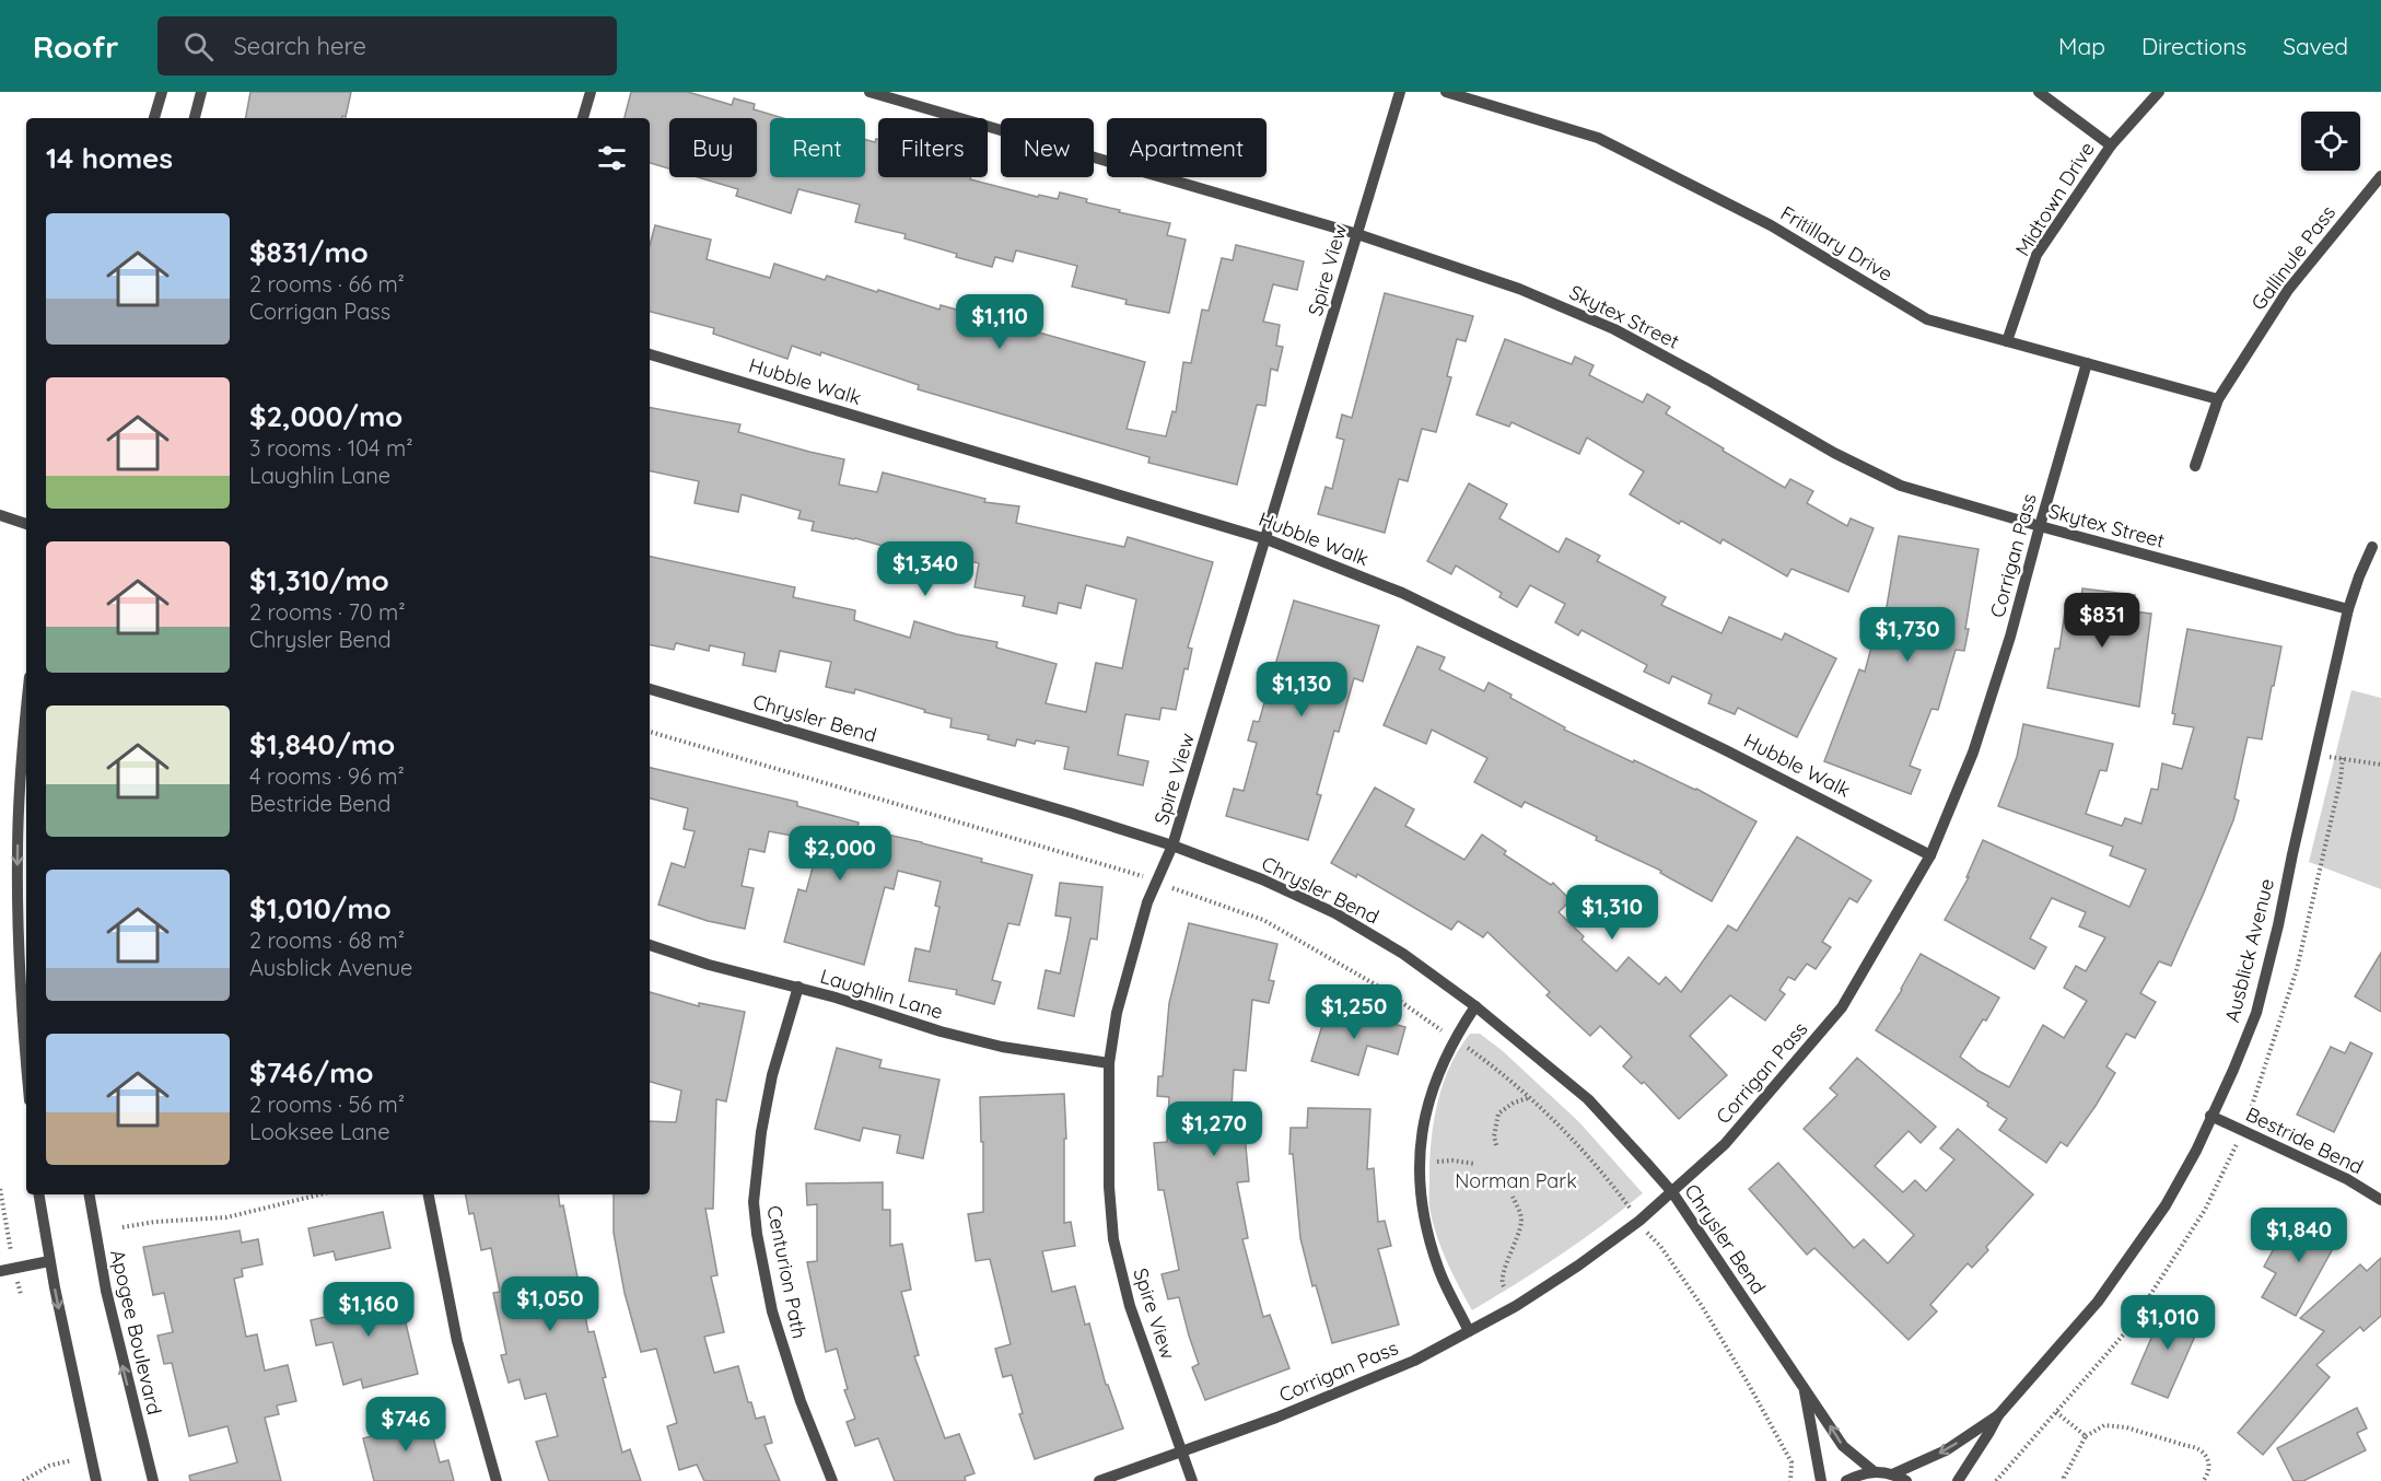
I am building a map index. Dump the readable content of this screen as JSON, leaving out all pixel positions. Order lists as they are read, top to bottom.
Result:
{
  "streets": {
    "street": [
      "Midtown Drive",
      "Fritillary Drive",
      "Gallinule Pass",
      "Spire View",
      "Skytex Street",
      "Hubble Walk",
      "Corrigan Pass",
      "Chrysler Bend",
      "Ausblick Avenue",
      "Laughlin Lane",
      "Bestride Bend",
      "Centurion Path",
      "Apogee Boulevard"
    ]
  },
  "crossings": [
    ["Midtown Drive", "Fritillary Drive"],
    ["Fritillary Drive", "Gallinule Pass"],
    ["Fritillary Drive", "Corrigan Pass"],
    ["Spire View", "Skytex Street"],
    ["Spire View", "Hubble Walk"],
    ["Spire View", "Corrigan Pass"],
    ["Spire View", "Chrysler Bend"],
    ["Spire View", "Laughlin Lane"],
    ["Skytex Street", "Corrigan Pass"],
    ["Skytex Street", "Ausblick Avenue"],
    ["Hubble Walk", "Corrigan Pass"],
    ["Corrigan Pass", "Chrysler Bend"],
    ["Ausblick Avenue", "Bestride Bend"],
    ["Laughlin Lane", "Centurion Path"]
  ],
  "parks": ["Norman Park"],
  "page": {
    "header": "Roofr",
    "search": "Search here",
    "nav": ["Map", "Directions", "Saved"],
    "chip": [
      "Buy",
      "Rent",
      "Filters",
      "New",
      "Apartment"
    ],
    "heading": "14 homes",
    "list": [
      {
        "name": "$831/mo",
        "note": "2 rooms · 66 m² · Corrigan Pass"
      },
      {
        "name": "$2,000/mo",
        "note": "3 rooms · 104 m² · Laughlin Lane"
      },
      {
        "name": "$1,310/mo",
        "note": "2 rooms · 70 m² · Chrysler Bend"
      },
      {
        "name": "$1,840/mo",
        "note": "4 rooms · 96 m² · Bestride Bend"
      },
      {
        "name": "$1,010/mo",
        "note": "2 rooms · 68 m² · Ausblick Avenue"
      },
      {
        "name": "$746/mo",
        "note": "2 rooms · 56 m² · Looksee Lane"
      }
    ],
    "price": [
      "$1,110",
      "$1,340",
      "$831",
      "$1,730",
      "$1,130",
      "$2,000",
      "$1,310",
      "$1,250",
      "$1,270",
      "$1,840",
      "$1,050",
      "$1,160",
      "$1,010",
      "$746"
    ]
  }
}
